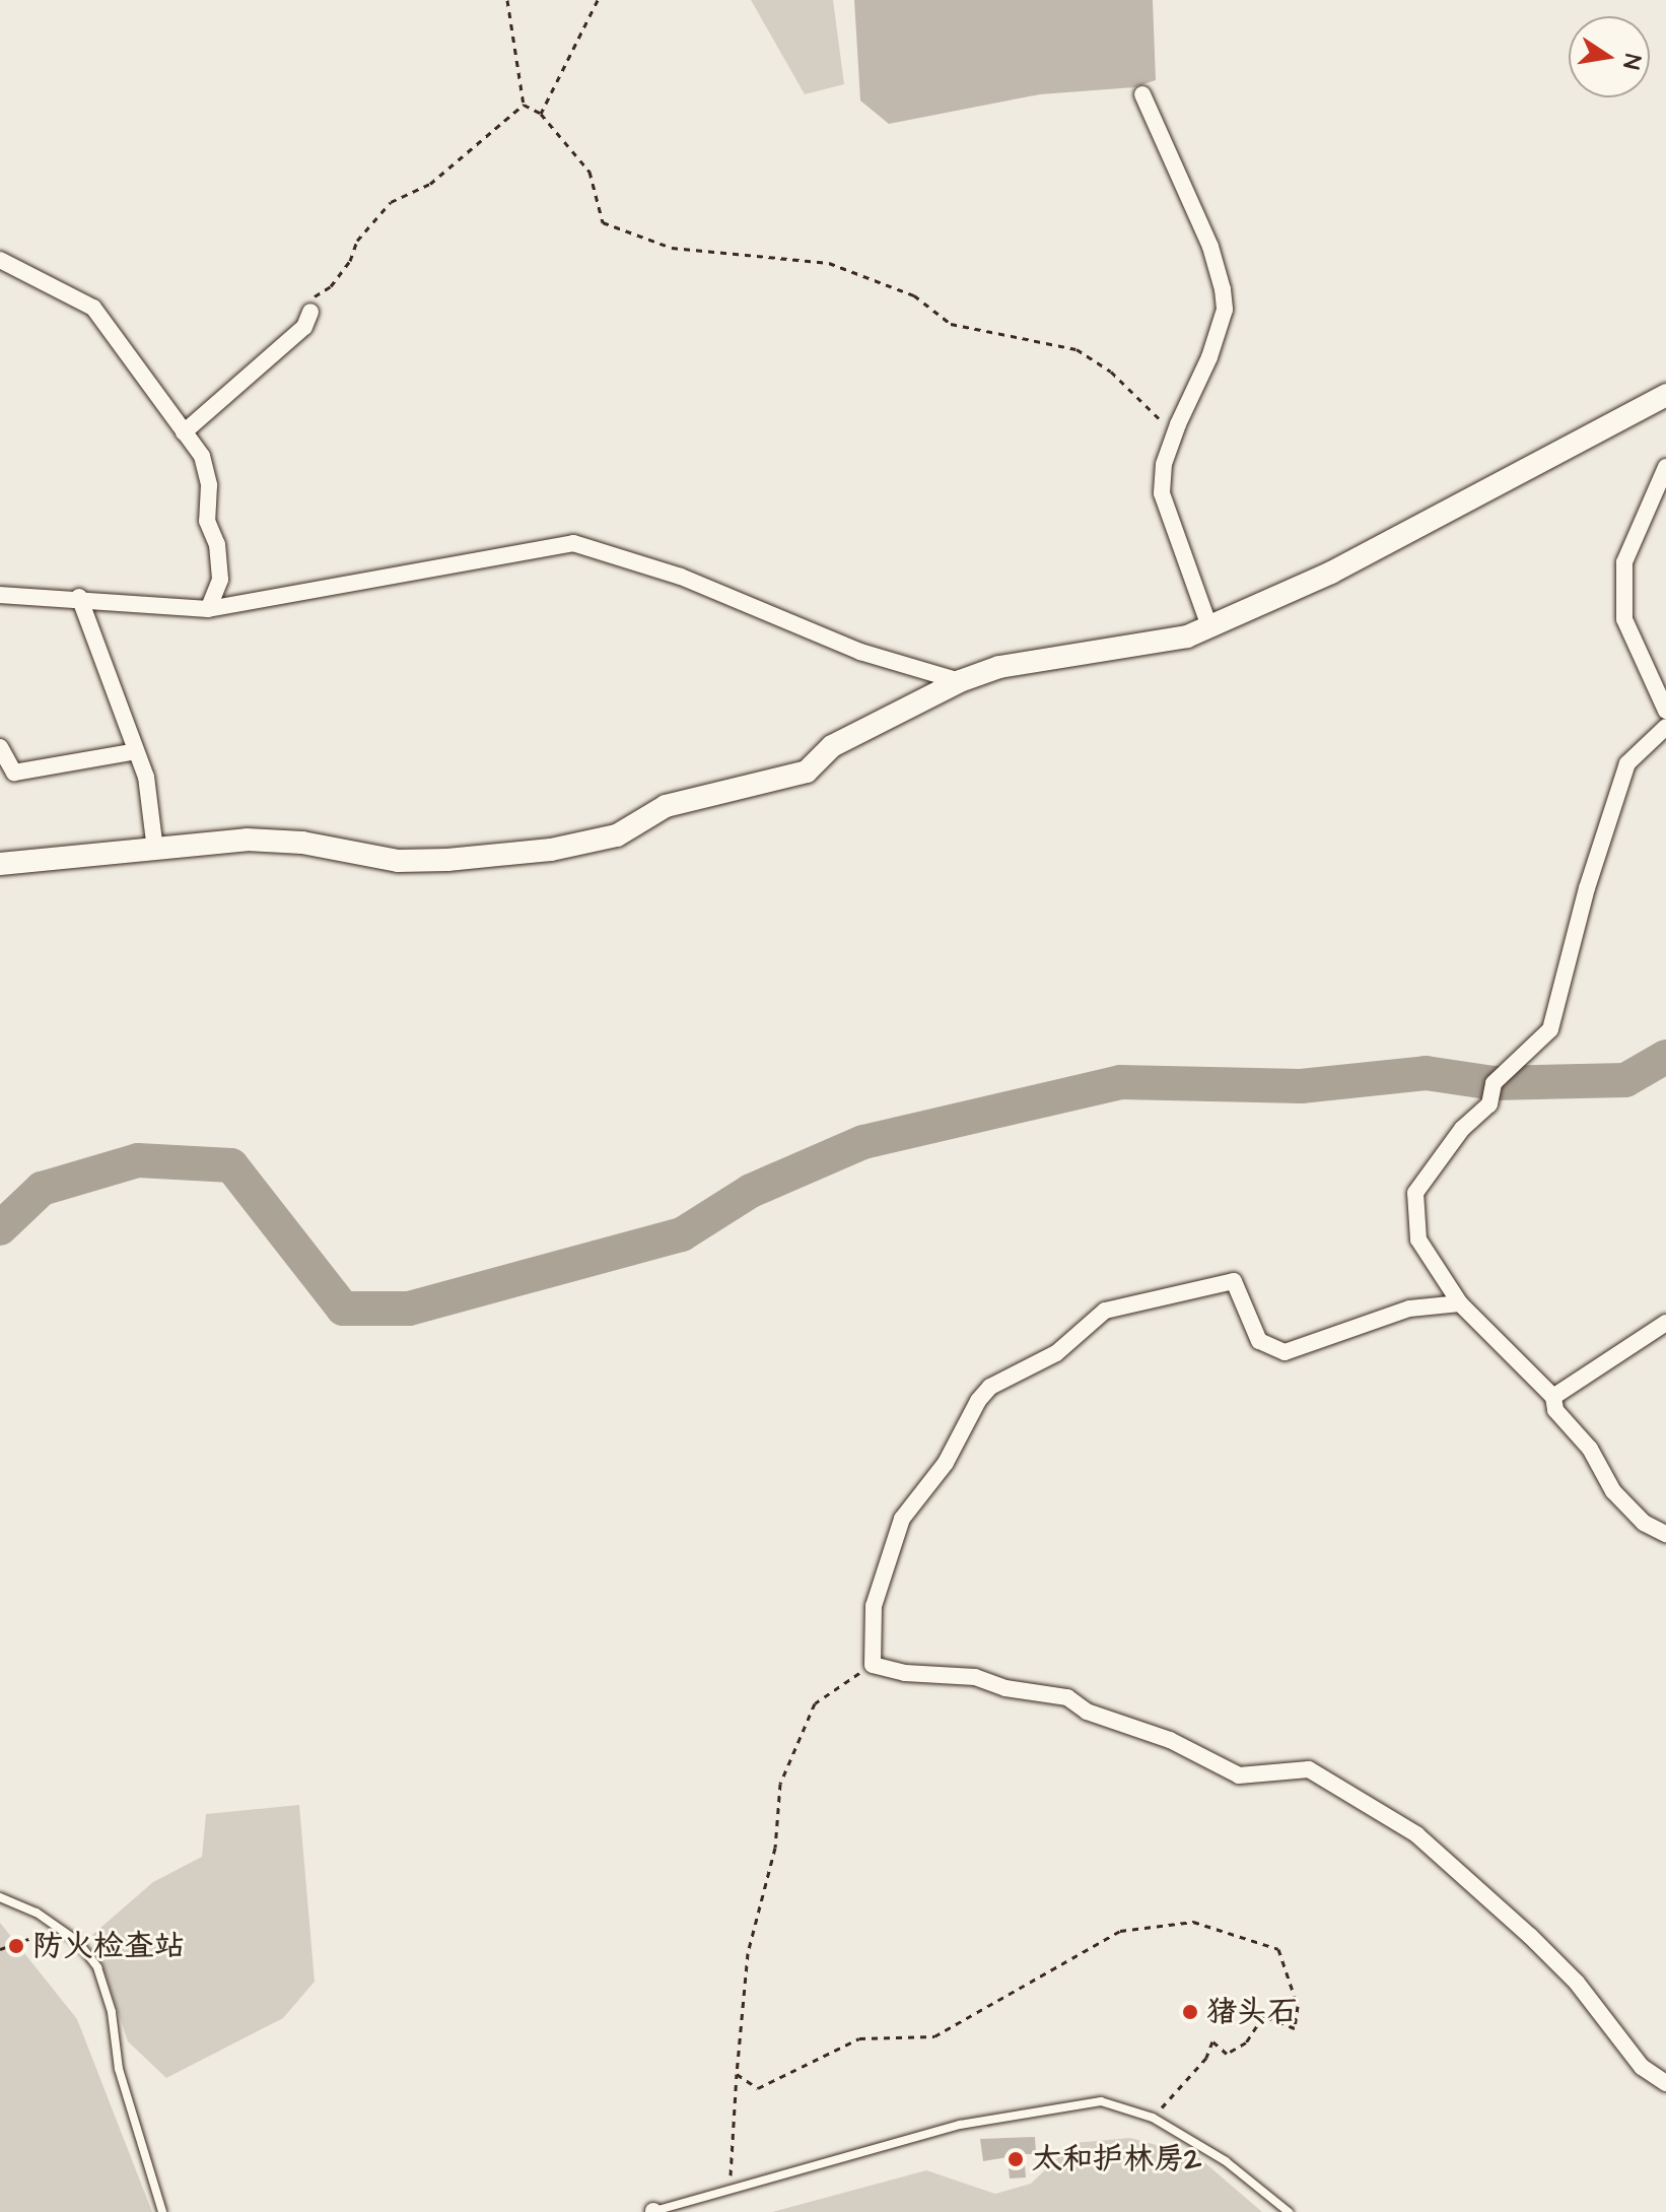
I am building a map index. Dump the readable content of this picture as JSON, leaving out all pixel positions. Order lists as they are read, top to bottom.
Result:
{
  "places": ["防火检查站", "猪头石", "太和护林房2"],
  "north": "right"
}
